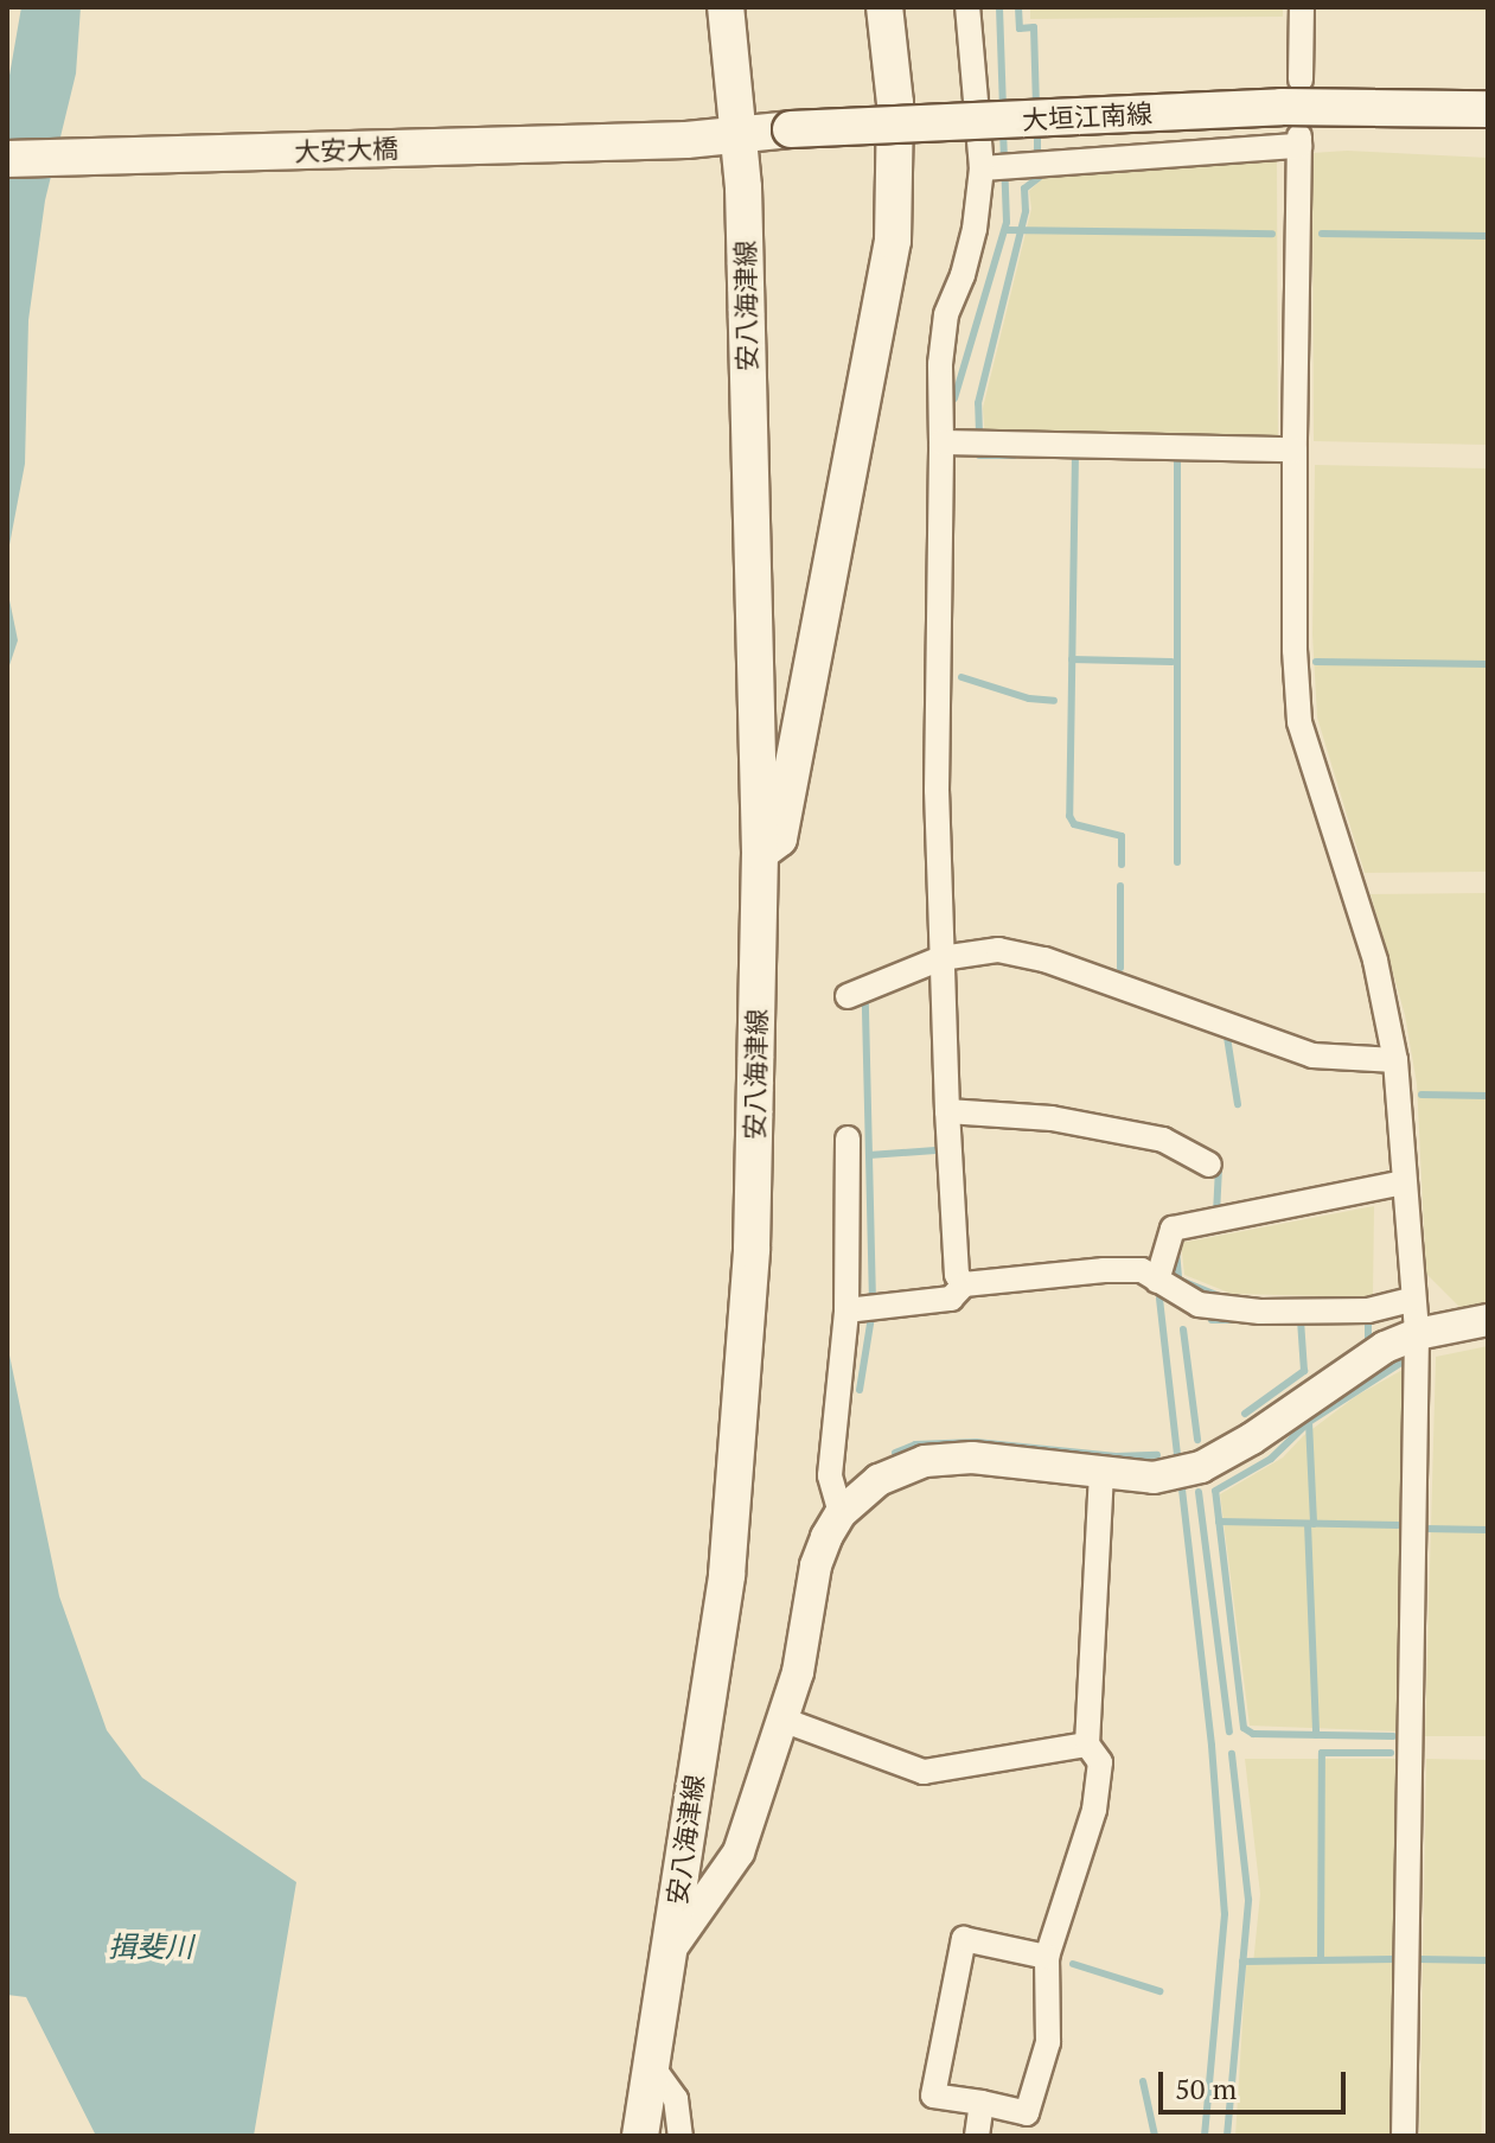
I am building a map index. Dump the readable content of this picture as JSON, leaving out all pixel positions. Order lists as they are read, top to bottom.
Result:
{
  "streets": {
    "main road": ["大垣江南線", "大安大橋", "安八海津線"]
  },
  "crossings": [
    ["大垣江南線", "大安大橋"],
    ["大垣江南線", "安八海津線"]
  ],
  "water": ["揖斐川"],
  "scale_bar": "50 m"
}
